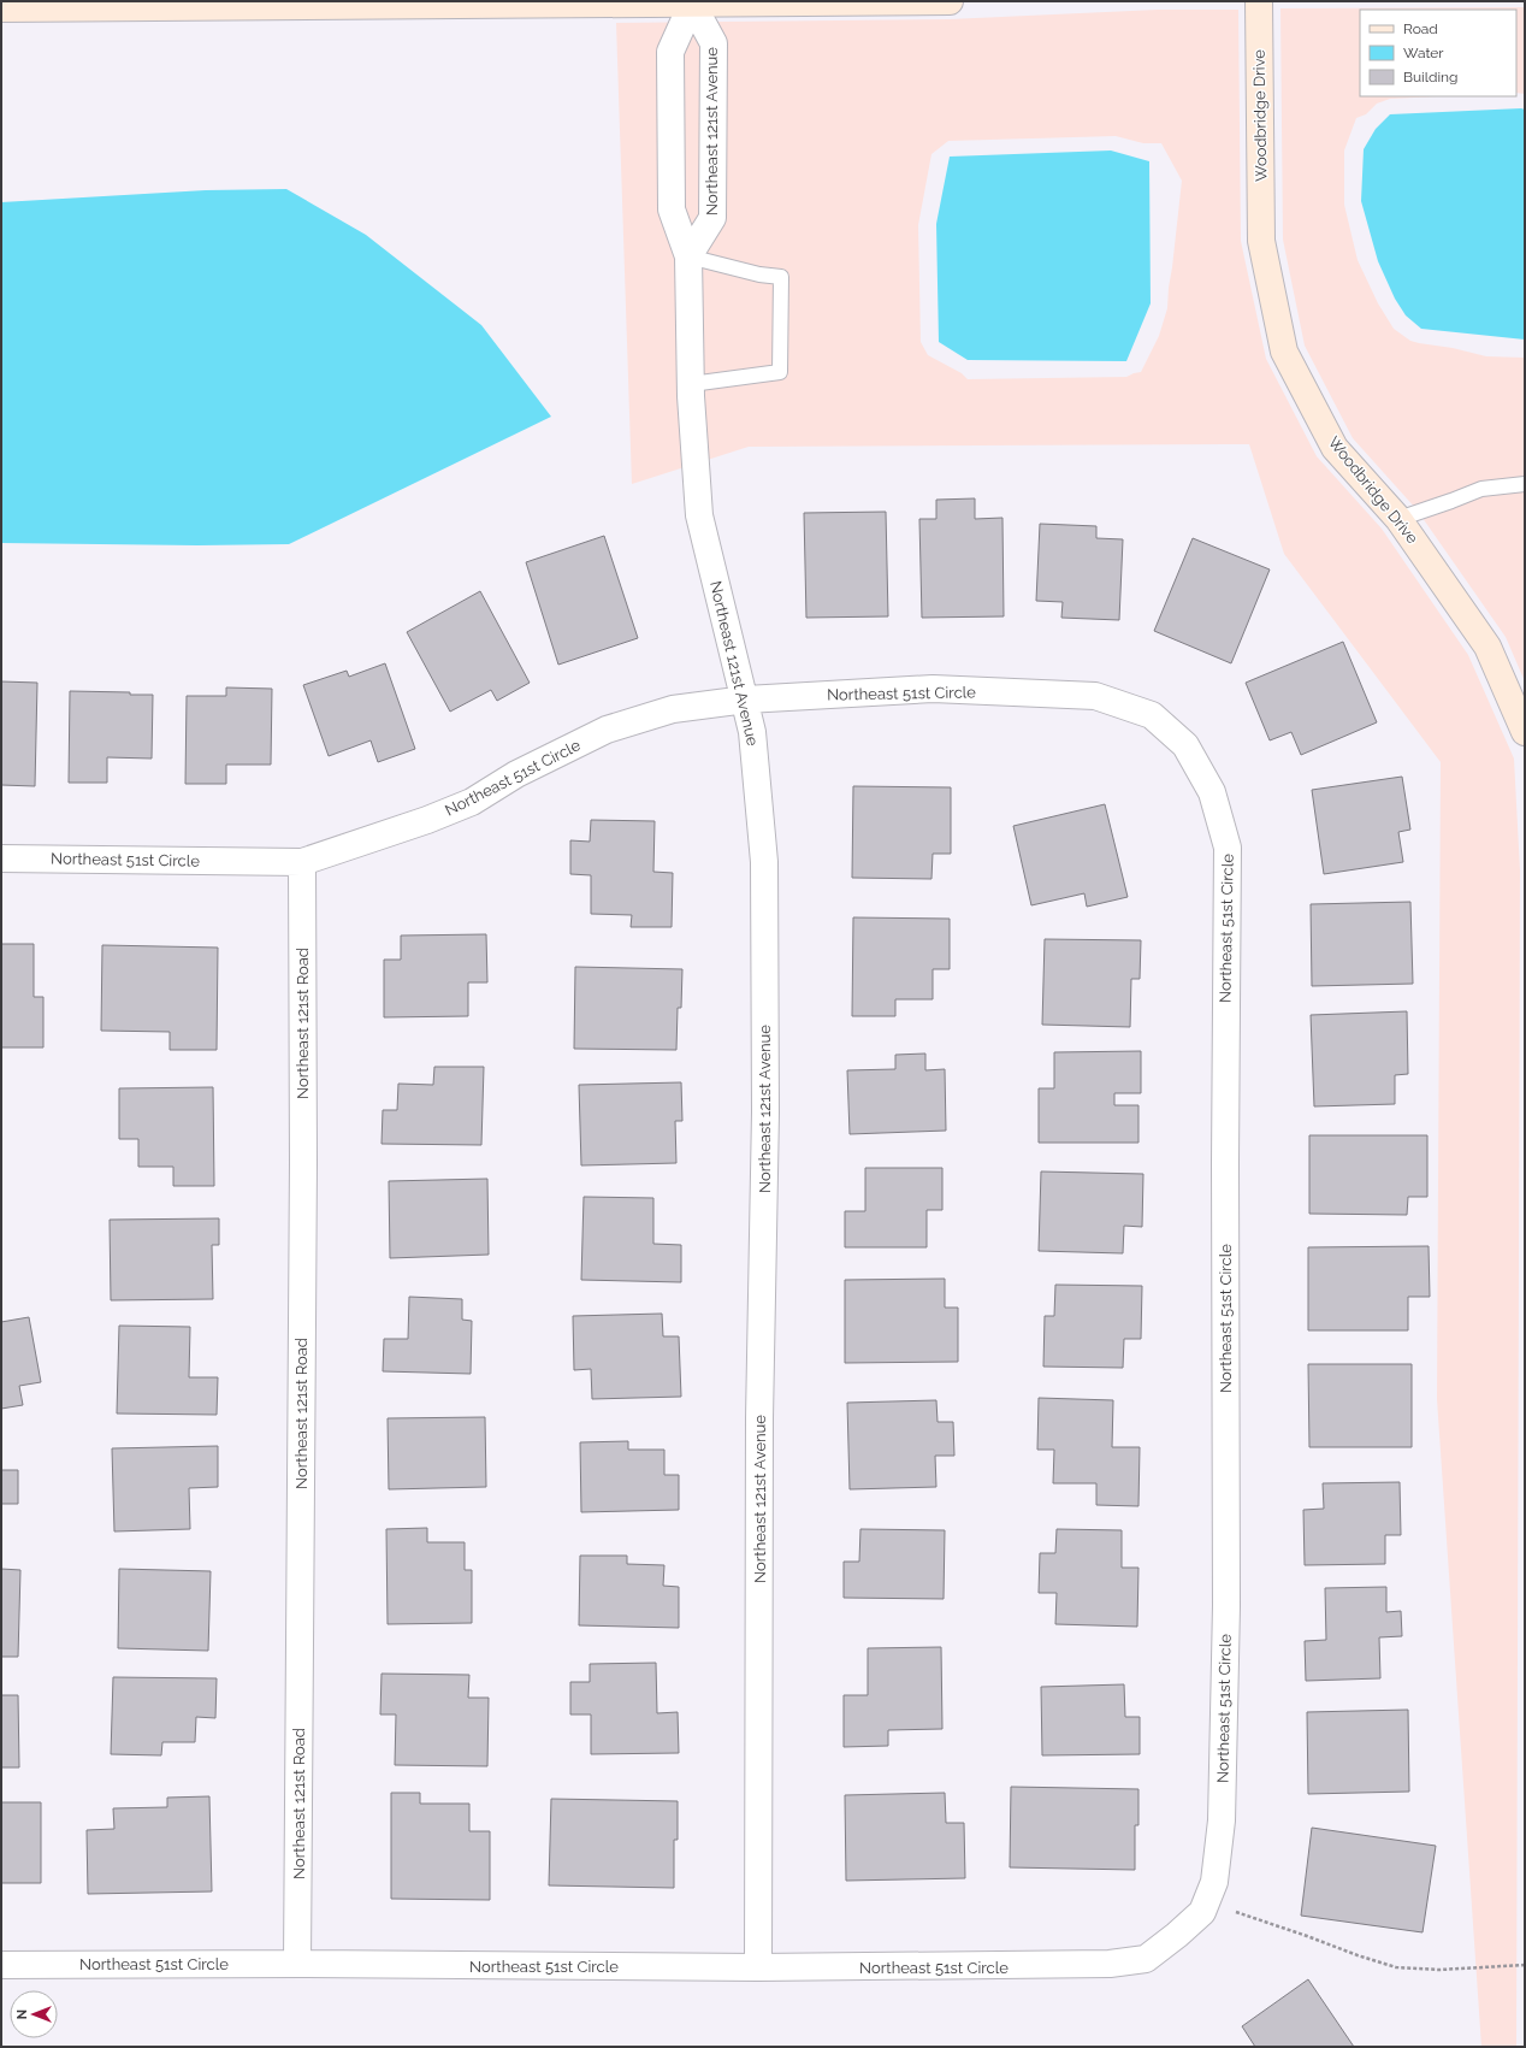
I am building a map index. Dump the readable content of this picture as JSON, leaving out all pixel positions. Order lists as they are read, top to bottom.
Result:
{
  "streets": {
    "street": [
      "Woodbridge Drive",
      "Northeast 121st Avenue",
      "Northeast 51st Circle",
      "Northeast 121st Road"
    ]
  },
  "crossings": [
    ["Northeast 121st Avenue", "Northeast 51st Circle"],
    ["Northeast 51st Circle", "Northeast 121st Road"]
  ],
  "legend": ["Road", "Water", "Building"],
  "north": "left"
}
